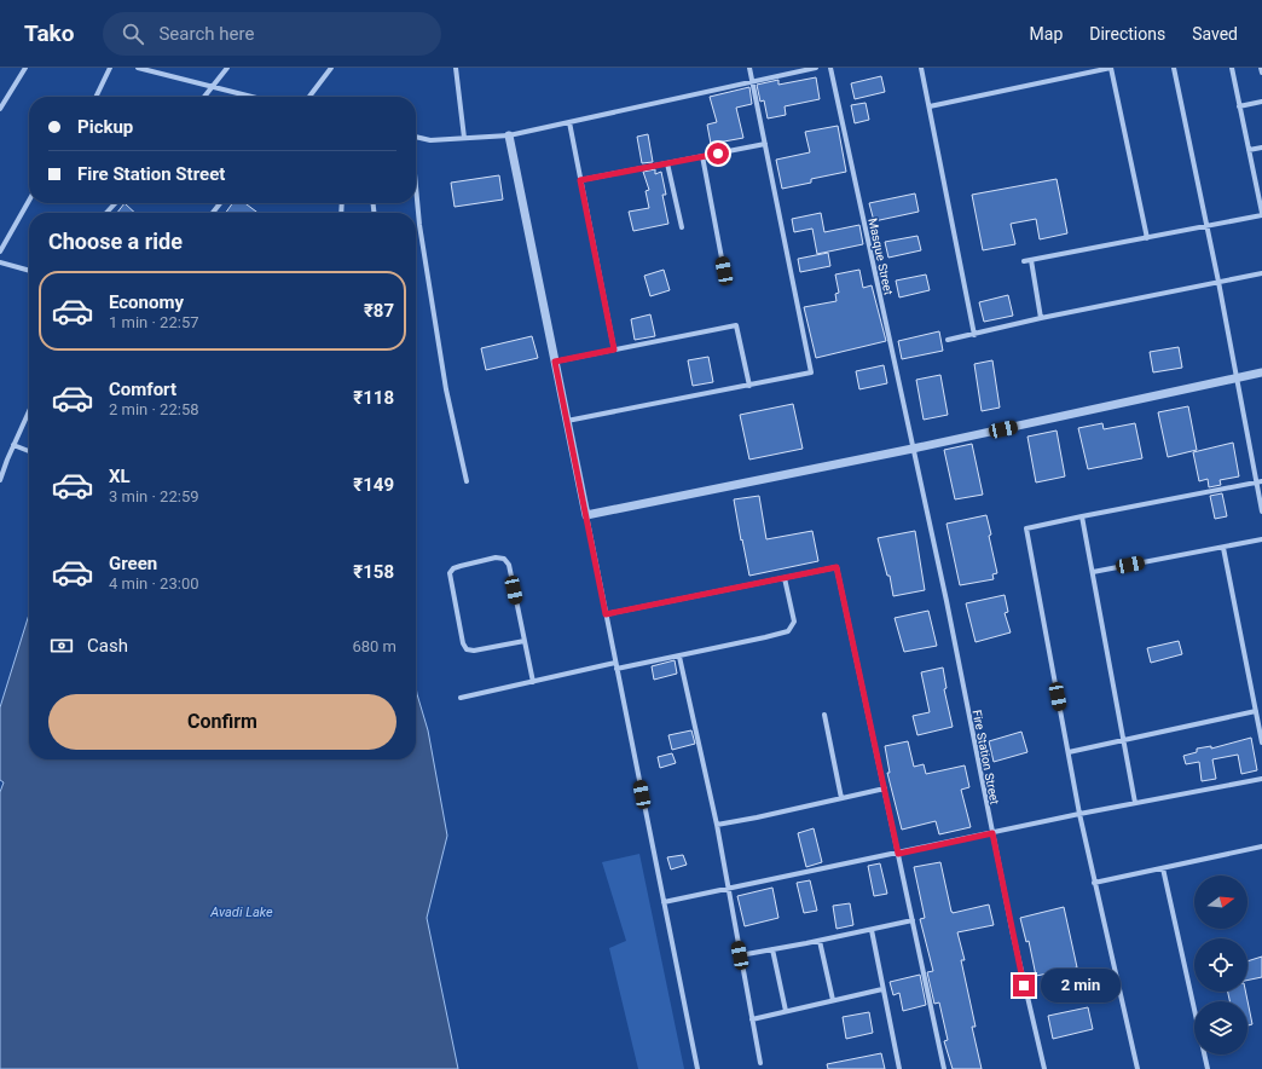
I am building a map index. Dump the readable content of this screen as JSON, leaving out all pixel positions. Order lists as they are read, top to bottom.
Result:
{
  "streets": {
    "street": ["Masque Street", "Fire Station Street"]
  },
  "crossings": [
    ["Masque Street", "Fire Station Street"]
  ],
  "water": ["Avadi Lake"],
  "north": "right",
  "page": {
    "header": "Tako",
    "search": "Search here",
    "nav": ["Map", "Directions", "Saved"],
    "banner": ["Pickup", "Fire Station Street"],
    "heading": "Choose a ride",
    "list": [
      {
        "name": "Economy",
        "note": "1 min · 22:57",
        "value": "₹87"
      },
      {
        "name": "Comfort",
        "note": "2 min · 22:58",
        "value": "₹118"
      },
      {
        "name": "XL",
        "note": "3 min · 22:59",
        "value": "₹149"
      },
      {
        "name": "Green",
        "note": "4 min · 23:00",
        "value": "₹158"
      }
    ],
    "pay": ["Cash", "680 m"],
    "buttons": "Confirm",
    "bubble": "2 min"
  }
}
